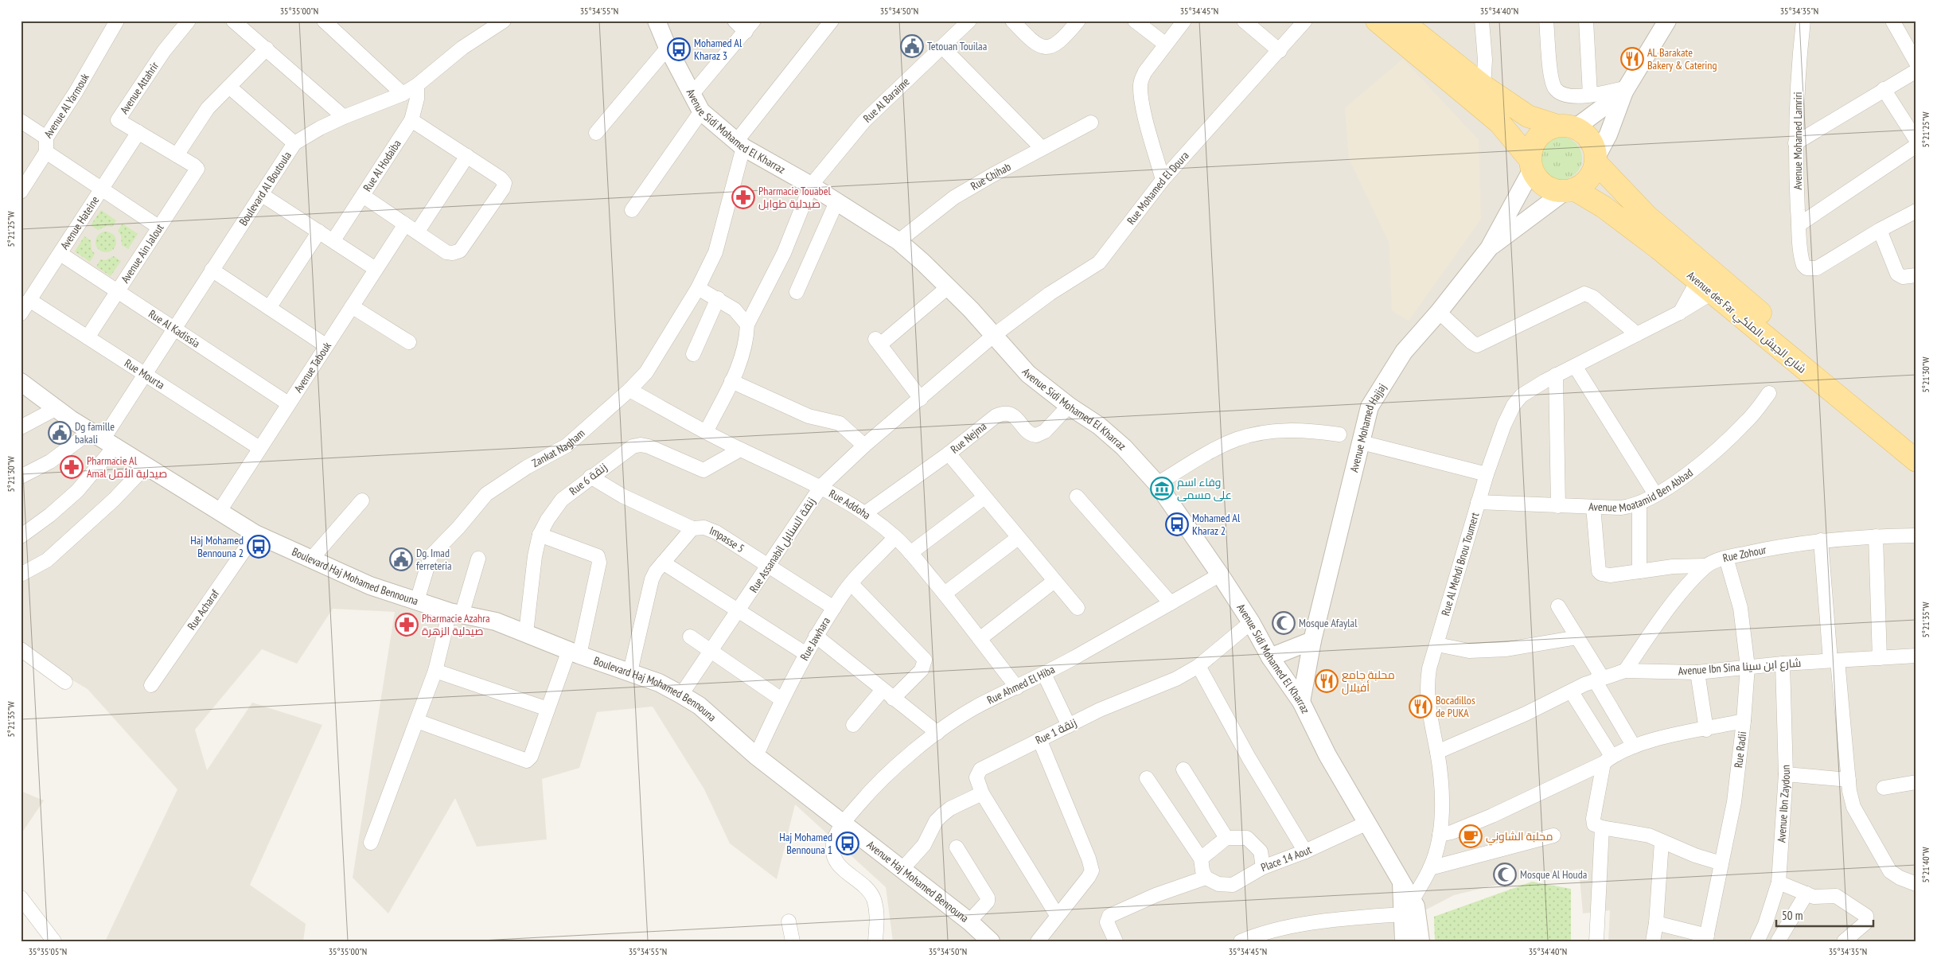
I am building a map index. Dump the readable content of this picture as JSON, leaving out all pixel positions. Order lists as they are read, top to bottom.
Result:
{
  "streets": {
    "main road": ["Avenue des Far شارع الجيش الملكي"],
    "street": [
      "Avenue Attahrir",
      "Rue Al Baraime",
      "Avenue Al Yarmouk",
      "Avenue Sidi Mohamed El Kharraz",
      "Avenue Mohamed Lamriri",
      "Rue Al Hodaiba",
      "Rue Chihab",
      "Boulevard Al Boutoula",
      "Rue Mohamed El Doura",
      "Avenue Hateine",
      "Avenue Ain Jalout",
      "Rue Al Kadissia",
      "Avenue Tabouk",
      "Rue Mourta",
      "Avenue Mohamed Hajjaj",
      "Rue Nejma",
      "Zankat Nagham",
      "Rue 6 زنقة",
      "Avenue Moatamid Ben Abbad",
      "Rue Addoha",
      "Impasse 5",
      "Rue Assanabil زنقة السنابل",
      "Rue Zohour",
      "Rue Al Mehdi Bnou Toumert",
      "Boulevard Haj Mohamed Bennouna",
      "Rue Acharaf",
      "Rue Jawhara",
      "Avenue Ibn Sina شارع ابن سينا",
      "Rue Ahmed El Hiba",
      "Rue 1 زنقة",
      "Rue Radii",
      "Avenue Ibn Zaydoun",
      "Place 14 Aout",
      "Avenue Haj Mohamed Bennouna"
    ]
  },
  "crossings": [
    ["Avenue Attahrir", "Avenue Hateine"],
    ["Avenue Attahrir", "Avenue Ain Jalout"],
    ["Rue Al Baraime", "Avenue Sidi Mohamed El Kharraz"],
    ["Avenue Sidi Mohamed El Kharraz", "Rue Chihab"],
    ["Avenue Sidi Mohamed El Kharraz", "Rue Mohamed El Doura"],
    ["Avenue Sidi Mohamed El Kharraz", "Avenue Mohamed Hajjaj"],
    ["Avenue Sidi Mohamed El Kharraz", "Rue Nejma"],
    ["Avenue Sidi Mohamed El Kharraz", "Zankat Nagham"],
    ["Avenue Sidi Mohamed El Kharraz", "Rue Assanabil زنقة السنابل"],
    ["Avenue Sidi Mohamed El Kharraz", "Rue Al Mehdi Bnou Toumert"],
    ["Avenue Sidi Mohamed El Kharraz", "Rue Ahmed El Hiba"],
    ["Avenue Sidi Mohamed El Kharraz", "Rue 1 زنقة"],
    ["Avenue Sidi Mohamed El Kharraz", "Place 14 Aout"],
    ["Rue Al Hodaiba", "Boulevard Al Boutoula"],
    ["Boulevard Al Boutoula", "Rue Al Kadissia"],
    ["Boulevard Al Boutoula", "Rue Mourta"],
    ["Boulevard Al Boutoula", "Boulevard Haj Mohamed Bennouna"],
    ["Rue Mohamed El Doura", "Rue Assanabil زنقة السنابل"],
    ["Avenue Hateine", "Rue Al Kadissia"],
    ["Avenue Hateine", "Rue Mourta"],
    ["Avenue Ain Jalout", "Rue Al Kadissia"],
    ["Avenue Ain Jalout", "Rue Mourta"],
    ["Avenue des Far شارع الجيش الملكي", "Avenue Mohamed Hajjaj"],
    ["Avenue des Far شارع الجيش الملكي", "Rue Al Mehdi Bnou Toumert"],
    ["Rue Al Kadissia", "Avenue Tabouk"],
    ["Avenue Tabouk", "Rue Mourta"],
    ["Avenue Tabouk", "Boulevard Haj Mohamed Bennouna"],
    ["Rue Nejma", "Rue Addoha"],
    ["Zankat Nagham", "Rue Addoha"],
    ["Zankat Nagham", "Boulevard Haj Mohamed Bennouna"],
    ["Rue 6 زنقة", "Rue Addoha"],
    ["Rue 6 زنقة", "Impasse 5"],
    ["Rue 6 زنقة", "Boulevard Haj Mohamed Bennouna"],
    ["Avenue Moatamid Ben Abbad", "Rue Al Mehdi Bnou Toumert"],
    ["Rue Addoha", "Rue Assanabil زنقة السنابل"],
    ["Rue Addoha", "Rue Jawhara"],
    ["Rue Addoha", "Rue Ahmed El Hiba"],
    ["Impasse 5", "Rue Assanabil زنقة السنابل"],
    ["Impasse 5", "Rue Jawhara"],
    ["Rue Assanabil زنقة السنابل", "Boulevard Haj Mohamed Bennouna"],
    ["Rue Zohour", "Avenue Ibn Sina شارع ابن سينا"],
    ["Rue Zohour", "Rue Radii"],
    ["Rue Al Mehdi Bnou Toumert", "Avenue Ibn Sina شارع ابن سينا"],
    ["Boulevard Haj Mohamed Bennouna", "Rue Acharaf"],
    ["Boulevard Haj Mohamed Bennouna", "Rue Jawhara"],
    ["Boulevard Haj Mohamed Bennouna", "Rue Ahmed El Hiba"],
    ["Boulevard Haj Mohamed Bennouna", "Avenue Haj Mohamed Bennouna"],
    ["Avenue Ibn Sina شارع ابن سينا", "Rue Radii"],
    ["Avenue Ibn Sina شارع ابن سينا", "Avenue Ibn Zaydoun"],
    ["Rue Ahmed El Hiba", "Avenue Haj Mohamed Bennouna"]
  ],
  "places": {
    "public building": ["Tetouan Touilaa", "Dg famille bakali", "Dg. Imad ferreteria"],
    "bus stop": [
      "Mohamed Al Kharaz 3",
      "Mohamed Al Kharaz 2",
      "Haj Mohamed Bennouna 2",
      "Haj Mohamed Bennouna 1"
    ],
    "restaurant": ["AL Barakate Bakery & Catering", "محلبة جامع أفيلال", "Bocadillos de PUKA"],
    "pharmacy": ["Pharmacie Touabel صيدلية طوابل", "Pharmacie Al Amal صيدلية الأمل", "Pharmacie Azahra صيدلية الزهرة"],
    "museum": ["وفاء اسم على مسمى"],
    "mosque": ["Mosque Afaylal", "Mosque Al Houda"],
    "cafe": ["محلبة الشاوني"]
  },
  "scale_bar": "50 m",
  "coordinates": [
    "35°35'00\"N",
    "35°34'55\"N",
    "35°34'50\"N",
    "35°34'45\"N",
    "35°34'40\"N",
    "35°34'35\"N",
    "5°21'25\"W",
    "5°21'30\"W",
    "5°21'35\"W",
    "5°21'40\"W",
    "35°35'05\"N"
  ]
}
